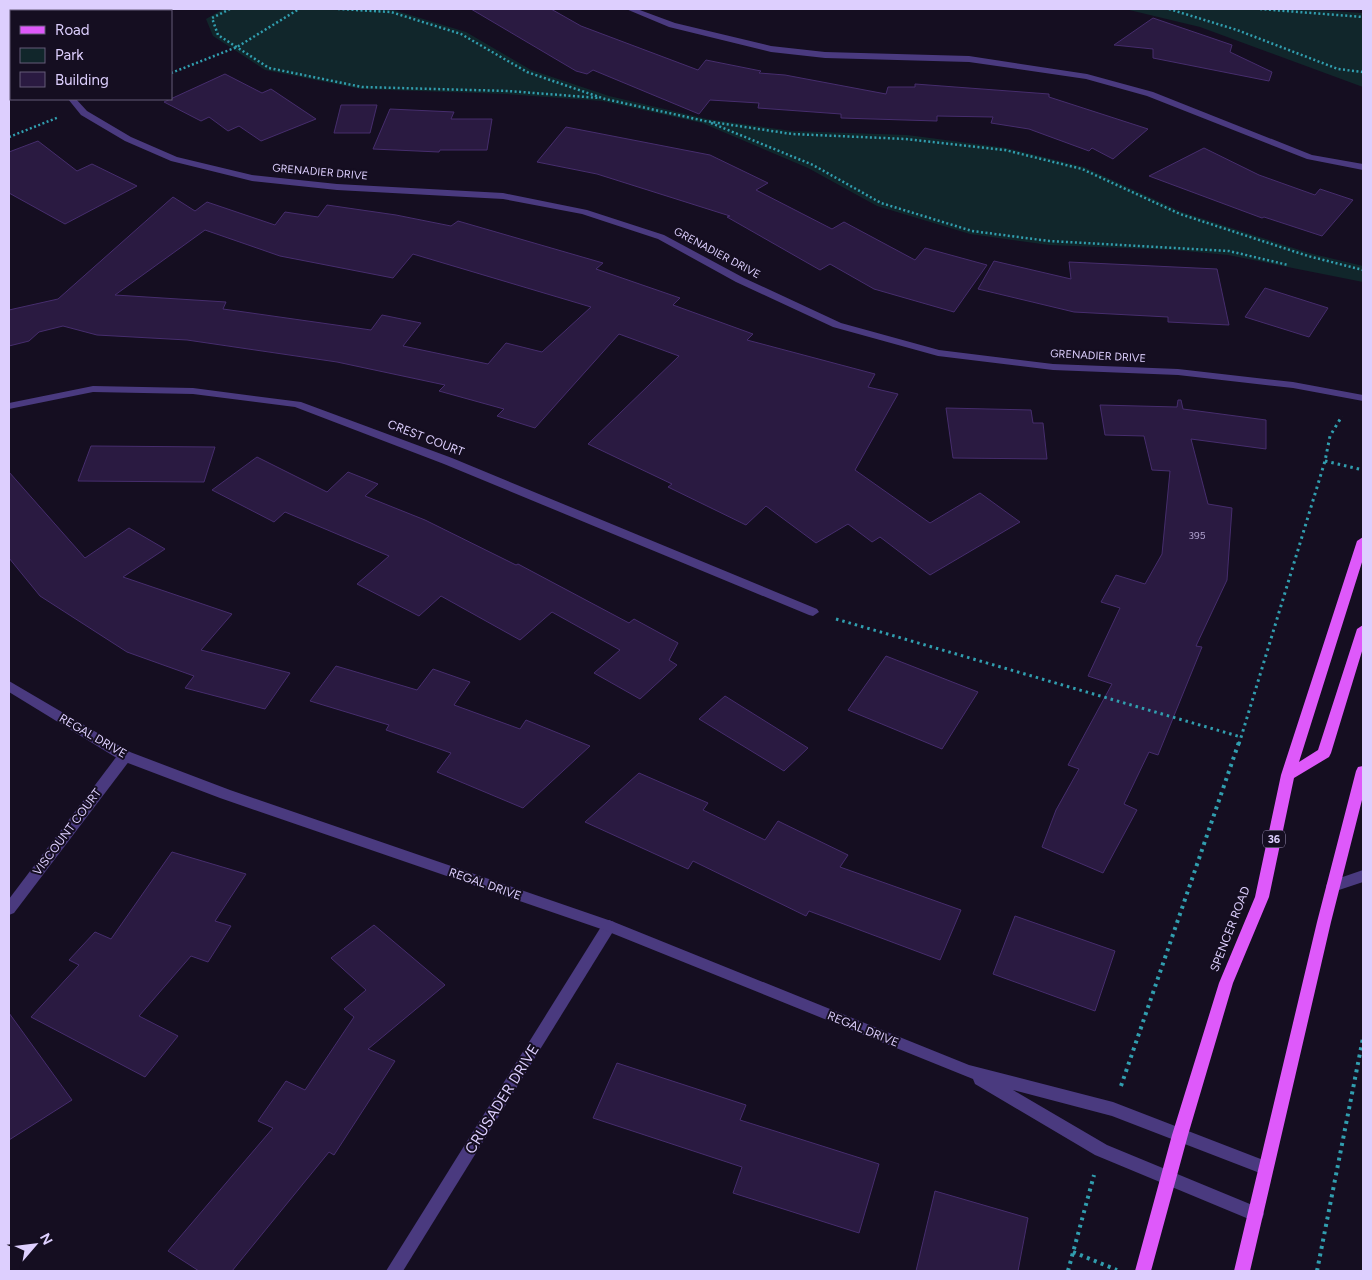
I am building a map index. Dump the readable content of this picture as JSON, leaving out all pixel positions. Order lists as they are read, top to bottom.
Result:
{
  "streets": {
    "main road": ["36", "SPENCER ROAD"],
    "street": [
      "GRENADIER DRIVE",
      "CREST COURT",
      "REGAL DRIVE",
      "VISCOUNT COURT",
      "CRUSADER DRIVE"
    ]
  },
  "crossings": [
    ["REGAL DRIVE", "VISCOUNT COURT"],
    ["REGAL DRIVE", "SPENCER ROAD"],
    ["REGAL DRIVE", "CRUSADER DRIVE"]
  ],
  "house_numbers": ["395"],
  "legend": ["Road", "Park", "Building"],
  "north": "top right"
}
